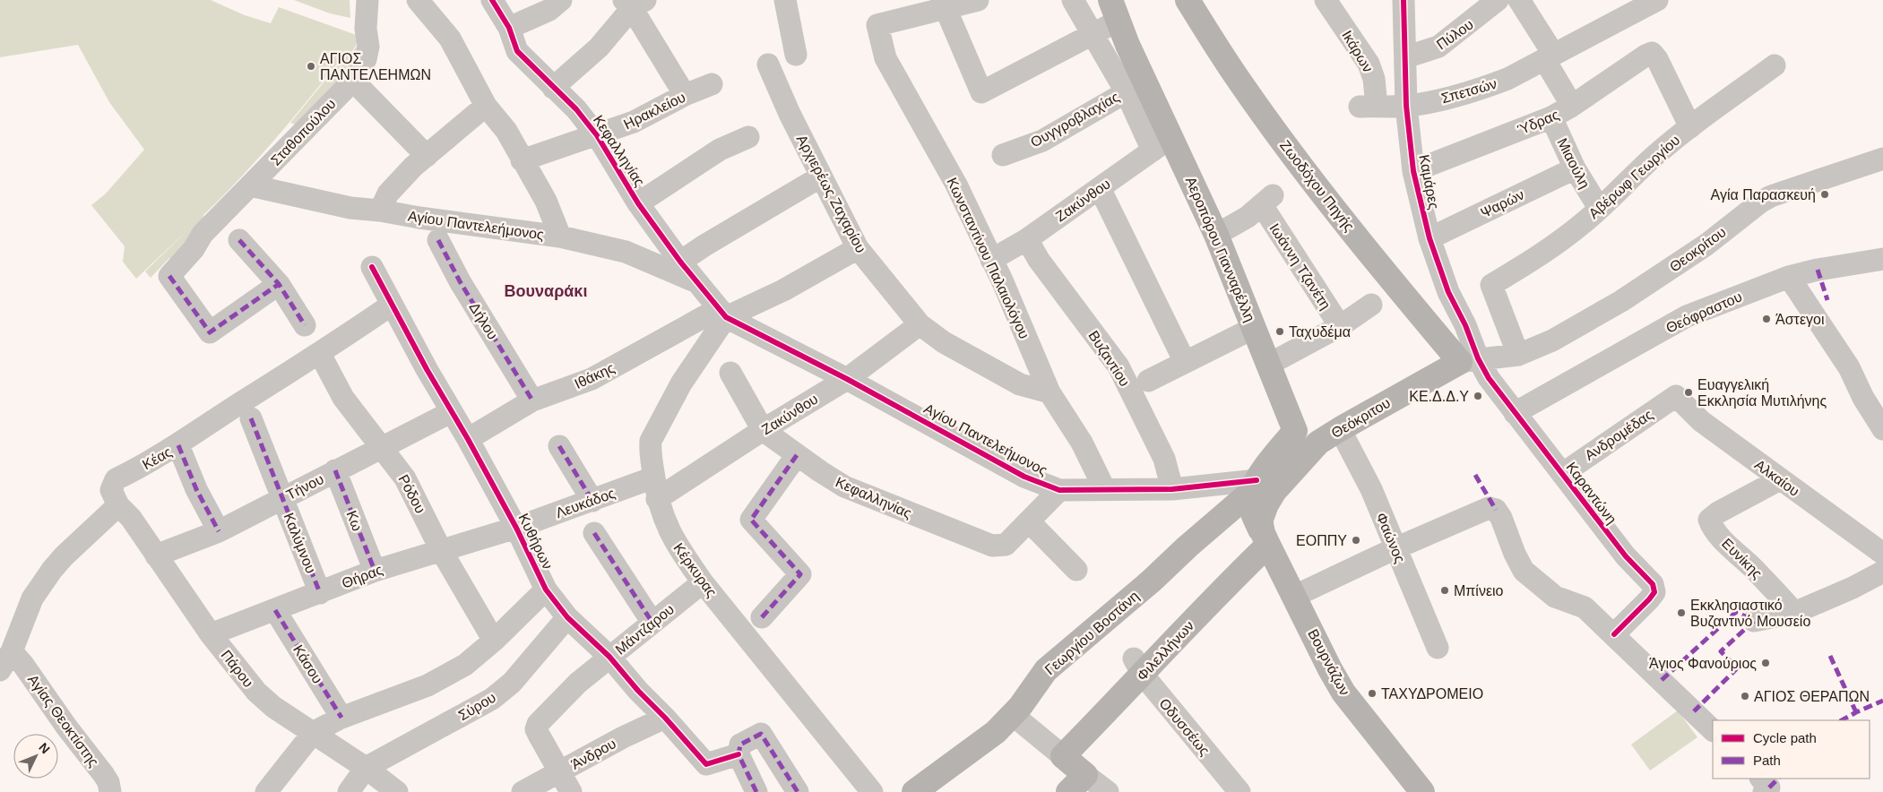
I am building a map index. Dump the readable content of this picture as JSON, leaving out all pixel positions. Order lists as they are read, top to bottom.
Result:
{
  "streets": {
    "main road": [
      "Ζωοδόχου Πηγής",
      "Αεροπόρου Γιανναρέλλη",
      "Θεόκριτου",
      "Γεωργίου Βοστάνη",
      "Φιλελλήνων",
      "Βουρνάζων"
    ],
    "street": [
      "Πύλου",
      "Ικάρων",
      "Σπετσών",
      "Ηρακλείου",
      "Ουγγροβλαχίας",
      "Ύδρας",
      "Σταθοπούλου",
      "Κεφαλληνίας",
      "Μιαούλη",
      "Αβέρωφ Γεωργίου",
      "Καμάρες",
      "Αρχιερέως Ζαχαρίου",
      "Ζακύνθου",
      "Ψαρών",
      "Αγίου Παντελεήμονος",
      "Θεοκρίτου",
      "Κωνσταντίνου Παλαιολόγου",
      "Ιωάννη Τζανέτη",
      "Θεόφραστου",
      "Δήλου",
      "Βυζαντίου",
      "Ιθάκης",
      "Ανδρομέδας",
      "Κέας",
      "Αλκαίου",
      "Τήνου",
      "Καραντώνη",
      "Ρόδου",
      "Λευκάδος",
      "Κω",
      "Φαώνος",
      "Κυθήρων",
      "Καλύμνου",
      "Ευνίκης",
      "Κέρκυρας",
      "Θήρας",
      "Μάντζαρου",
      "Κάσου",
      "Πάρου",
      "Σύρου",
      "Αγίας Θεοκτίστης",
      "Οδυσσέως",
      "Άνδρου"
    ]
  },
  "crossings": [
    ["Πύλου", "Καμάρες"],
    ["Ικάρων", "Σπετσών"],
    ["Σπετσών", "Καμάρες"],
    ["Ηρακλείου", "Κεφαλληνίας"],
    ["Ουγγροβλαχίας", "Αεροπόρου Γιανναρέλλη"],
    ["Ύδρας", "Μιαούλη"],
    ["Ύδρας", "Αβέρωφ Γεωργίου"],
    ["Ύδρας", "Καμάρες"],
    ["Σταθοπούλου", "Αγίου Παντελεήμονος"],
    ["Κεφαλληνίας", "Ζακύνθου"],
    ["Κεφαλληνίας", "Αγίου Παντελεήμονος"],
    ["Κεφαλληνίας", "Ιθάκης"],
    ["Κεφαλληνίας", "Κέρκυρας"],
    ["Μιαούλη", "Αβέρωφ Γεωργίου"],
    ["Μιαούλη", "Ψαρών"],
    ["Αβέρωφ Γεωργίου", "Θεοκρίτου"],
    ["Αβέρωφ Γεωργίου", "Θεόκριτου"],
    ["Καμάρες", "Ζωοδόχου Πηγής"],
    ["Καμάρες", "Ψαρών"],
    ["Καμάρες", "Θεόκριτου"],
    ["Καμάρες", "Καραντώνη"],
    ["Ζωοδόχου Πηγής", "Θεόκριτου"],
    ["Ζωοδόχου Πηγής", "Καραντώνη"],
    ["Αρχιερέως Ζαχαρίου", "Ζακύνθου"],
    ["Αρχιερέως Ζαχαρίου", "Κωνσταντίνου Παλαιολόγου"],
    ["Ζακύνθου", "Αγίου Παντελεήμονος"],
    ["Ζακύνθου", "Αεροπόρου Γιανναρέλλη"],
    ["Ζακύνθου", "Κωνσταντίνου Παλαιολόγου"],
    ["Ζακύνθου", "Βυζαντίου"],
    ["Ζακύνθου", "Λευκάδος"],
    ["Ζακύνθου", "Κέρκυρας"],
    ["Αγίου Παντελεήμονος", "Κωνσταντίνου Παλαιολόγου"],
    ["Αγίου Παντελεήμονος", "Βυζαντίου"],
    ["Αγίου Παντελεήμονος", "Ιθάκης"],
    ["Αγίου Παντελεήμονος", "Κέρκυρας"],
    ["Αγίου Παντελεήμονος", "Γεωργίου Βοστάνη"],
    ["Αγίου Παντελεήμονος", "Βουρνάζων"],
    ["Αεροπόρου Γιανναρέλλη", "Ιωάννη Τζανέτη"],
    ["Θεοκρίτου", "Θεόκριτου"],
    ["Θεόφραστου", "Καραντώνη"],
    ["Δήλου", "Ιθάκης"],
    ["Ιθάκης", "Κυθήρων"],
    ["Ιθάκης", "Κέρκυρας"],
    ["Θεόκριτου", "Καραντώνη"],
    ["Θεόκριτου", "Φαώνος"],
    ["Θεόκριτου", "Φιλελλήνων"],
    ["Θεόκριτου", "Βουρνάζων"],
    ["Ανδρομέδας", "Αλκαίου"],
    ["Ανδρομέδας", "Καραντώνη"],
    ["Κέας", "Ρόδου"],
    ["Κέας", "Κυθήρων"],
    ["Κέας", "Πάρου"],
    ["Αλκαίου", "Ευνίκης"],
    ["Τήνου", "Ρόδου"],
    ["Τήνου", "Κω"],
    ["Τήνου", "Κυθήρων"],
    ["Τήνου", "Καλύμνου"],
    ["Τήνου", "Πάρου"],
    ["Ρόδου", "Θήρας"],
    ["Λευκάδος", "Κυθήρων"],
    ["Λευκάδος", "Κέρκυρας"],
    ["Λευκάδος", "Θήρας"],
    ["Κω", "Θήρας"],
    ["Κυθήρων", "Θήρας"],
    ["Κυθήρων", "Μάντζαρου"],
    ["Κυθήρων", "Σύρου"],
    ["Κυθήρων", "Άνδρου"],
    ["Καλύμνου", "Θήρας"],
    ["Κέρκυρας", "Μάντζαρου"],
    ["Θήρας", "Κάσου"],
    ["Θήρας", "Πάρου"],
    ["Μάντζαρου", "Άνδρου"],
    ["Γεωργίου Βοστάνη", "Βουρνάζων"],
    ["Φιλελλήνων", "Βουρνάζων"],
    ["Φιλελλήνων", "Οδυσσέως"],
    ["Πάρου", "Σύρου"]
  ],
  "districts": ["Βουναράκι"],
  "places": [
    "ΑΓΙΟΣ ΠΑΝΤΕΛΕΗΜΩΝ",
    "Αγία Παρασκευή",
    "Άστεγοι",
    "Ταχυδέμα",
    "Ευαγγελική Εκκλησία Μυτιλήνης",
    "ΚΕ.Δ.Δ.Υ",
    "ΕΟΠΠΥ",
    "Μπίνειο",
    "Εκκλησιαστικό Βυζαντινό Μουσείο",
    "Άγιος Φανούριος",
    "ΤΑΧΥΔΡΟΜΕΙΟ",
    "ΑΓΙΟΣ ΘΕΡΑΠΩΝ"
  ],
  "legend": ["Cycle path", "Path"],
  "north": "top right"
}
